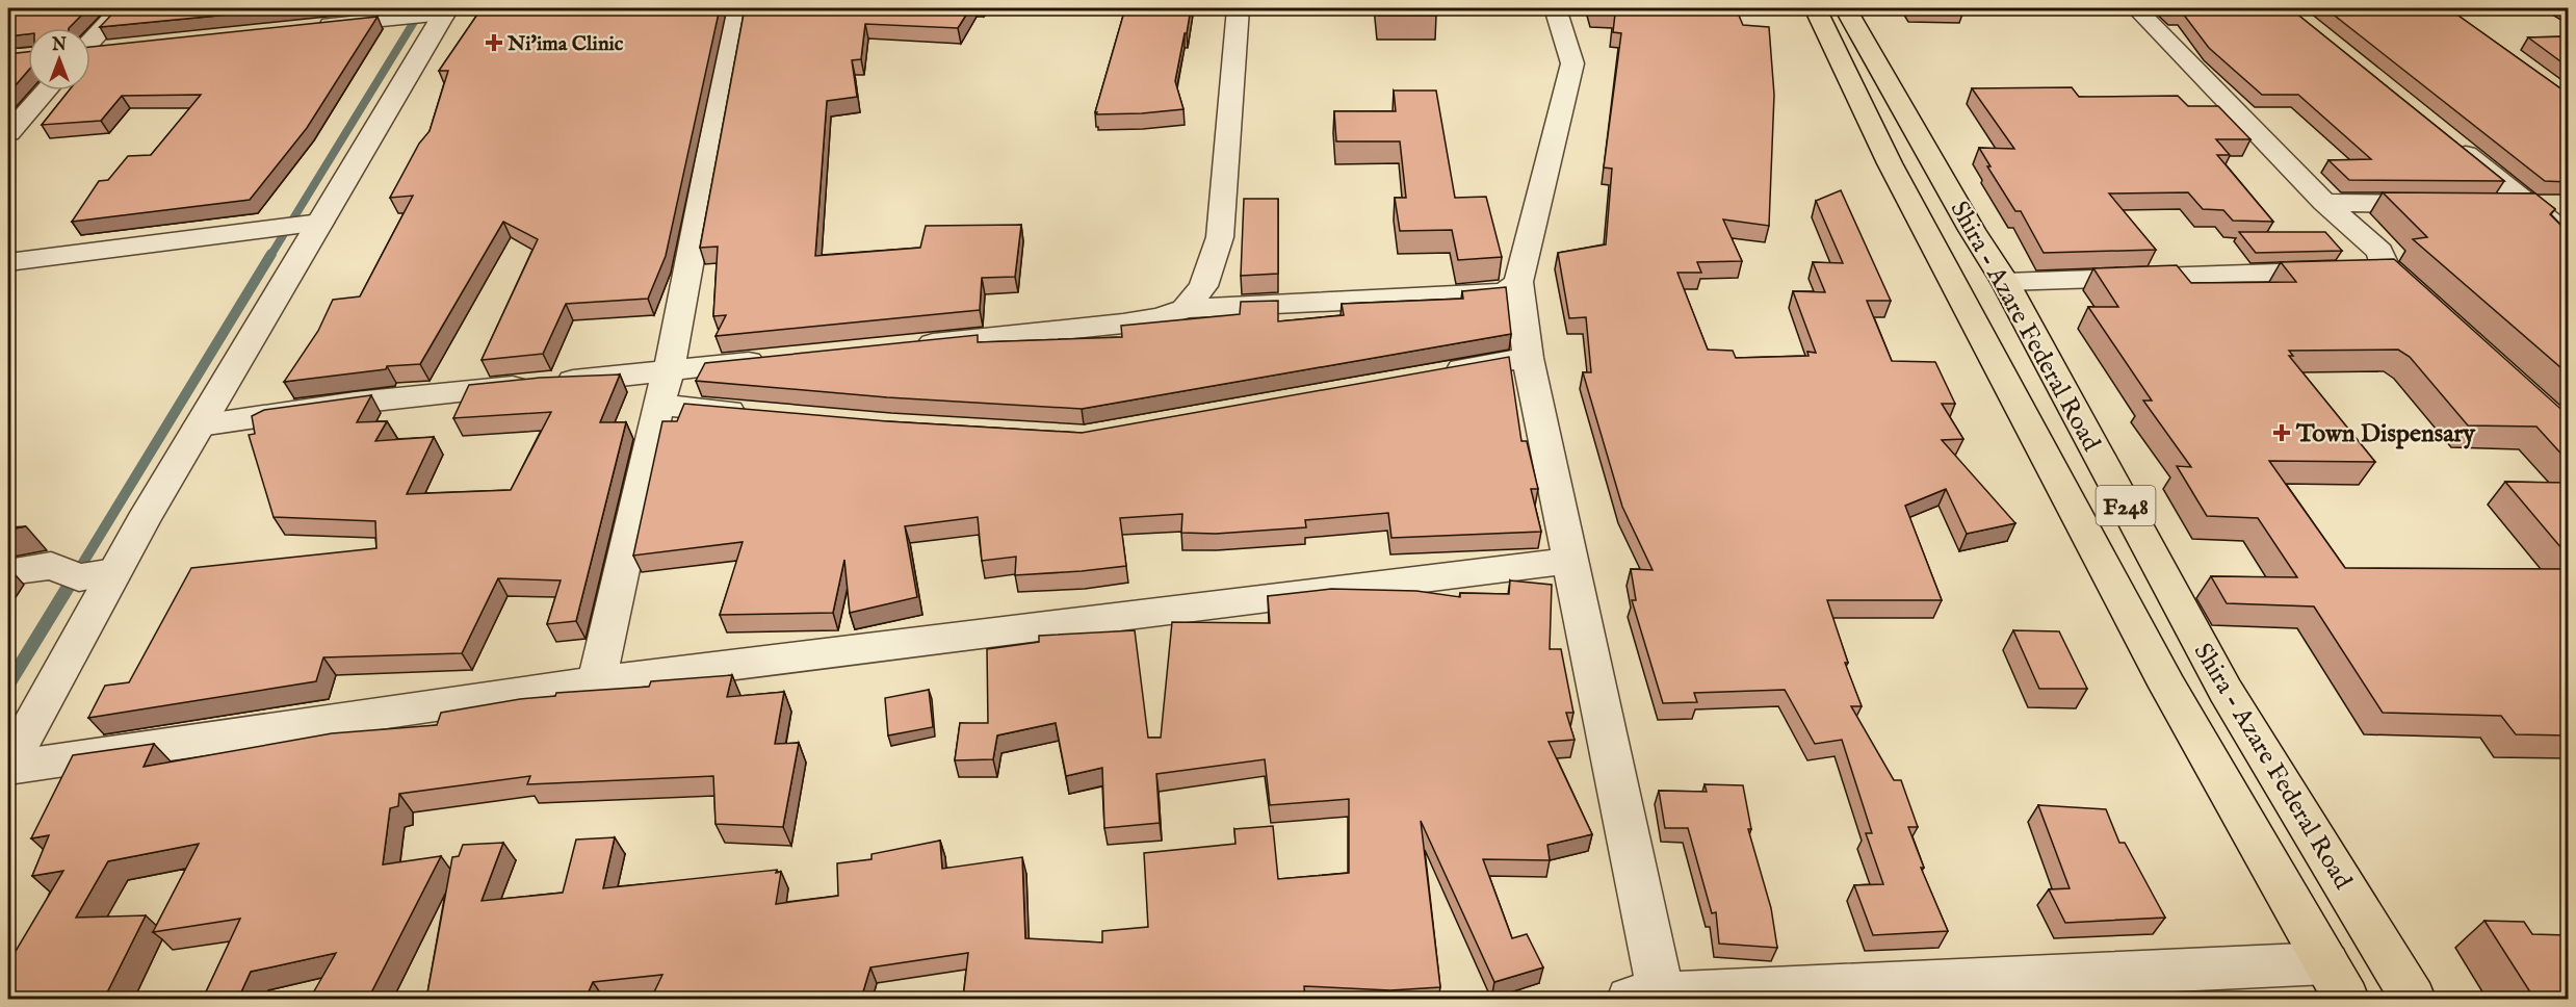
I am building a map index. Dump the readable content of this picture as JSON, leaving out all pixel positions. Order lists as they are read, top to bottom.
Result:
{
  "streets": {
    "main road": ["Shira - Azare Federal Road", "F248"]
  },
  "places": {
    "health": ["Ni'ima Clinic", "Town Dispensary"]
  },
  "north": "top"
}
